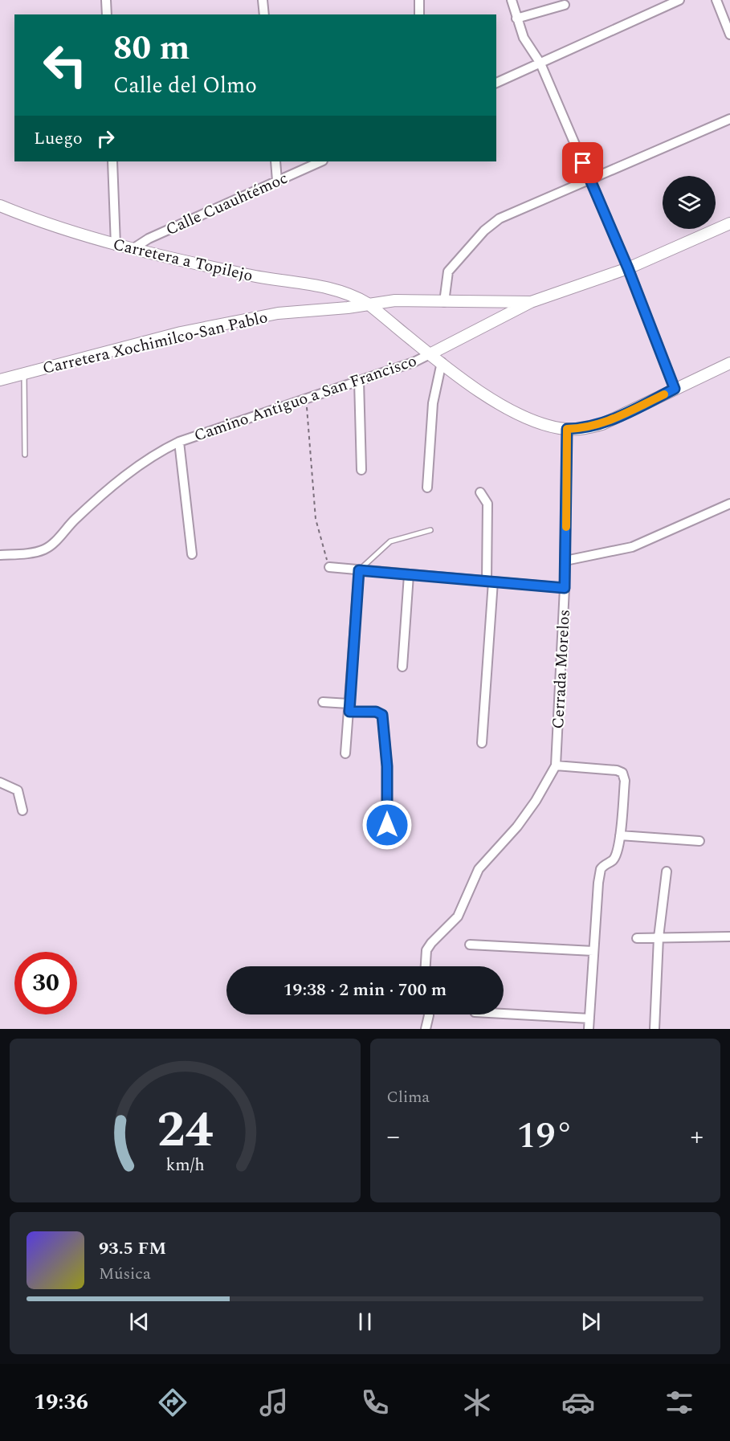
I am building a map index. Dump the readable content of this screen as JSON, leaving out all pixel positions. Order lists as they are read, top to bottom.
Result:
{
  "streets": {
    "main road": ["Carretera a Topilejo", "Carretera Xochimilco-San Pablo"],
    "street": ["Calle Cuauhtémoc", "Camino Antiguo a San Francisco", "Cerrada Morelos"]
  },
  "crossings": [
    ["Calle Cuauhtémoc", "Carretera a Topilejo"],
    ["Carretera a Topilejo", "Carretera Xochimilco-San Pablo"],
    ["Carretera a Topilejo", "Camino Antiguo a San Francisco"],
    ["Carretera a Topilejo", "Cerrada Morelos"]
  ],
  "page": {
    "turn": ["80 m", "Calle del Olmo"],
    "then": "Luego",
    "limit": "30",
    "trip": "19:38 · 2 min · 700 m",
    "tile": "Clima",
    "heat": ["−", "19°", "+"],
    "song": ["93.5 FM", "Música"],
    "tabs": "19:36",
    "gauge": ["24", "km/h"]
  }
}
